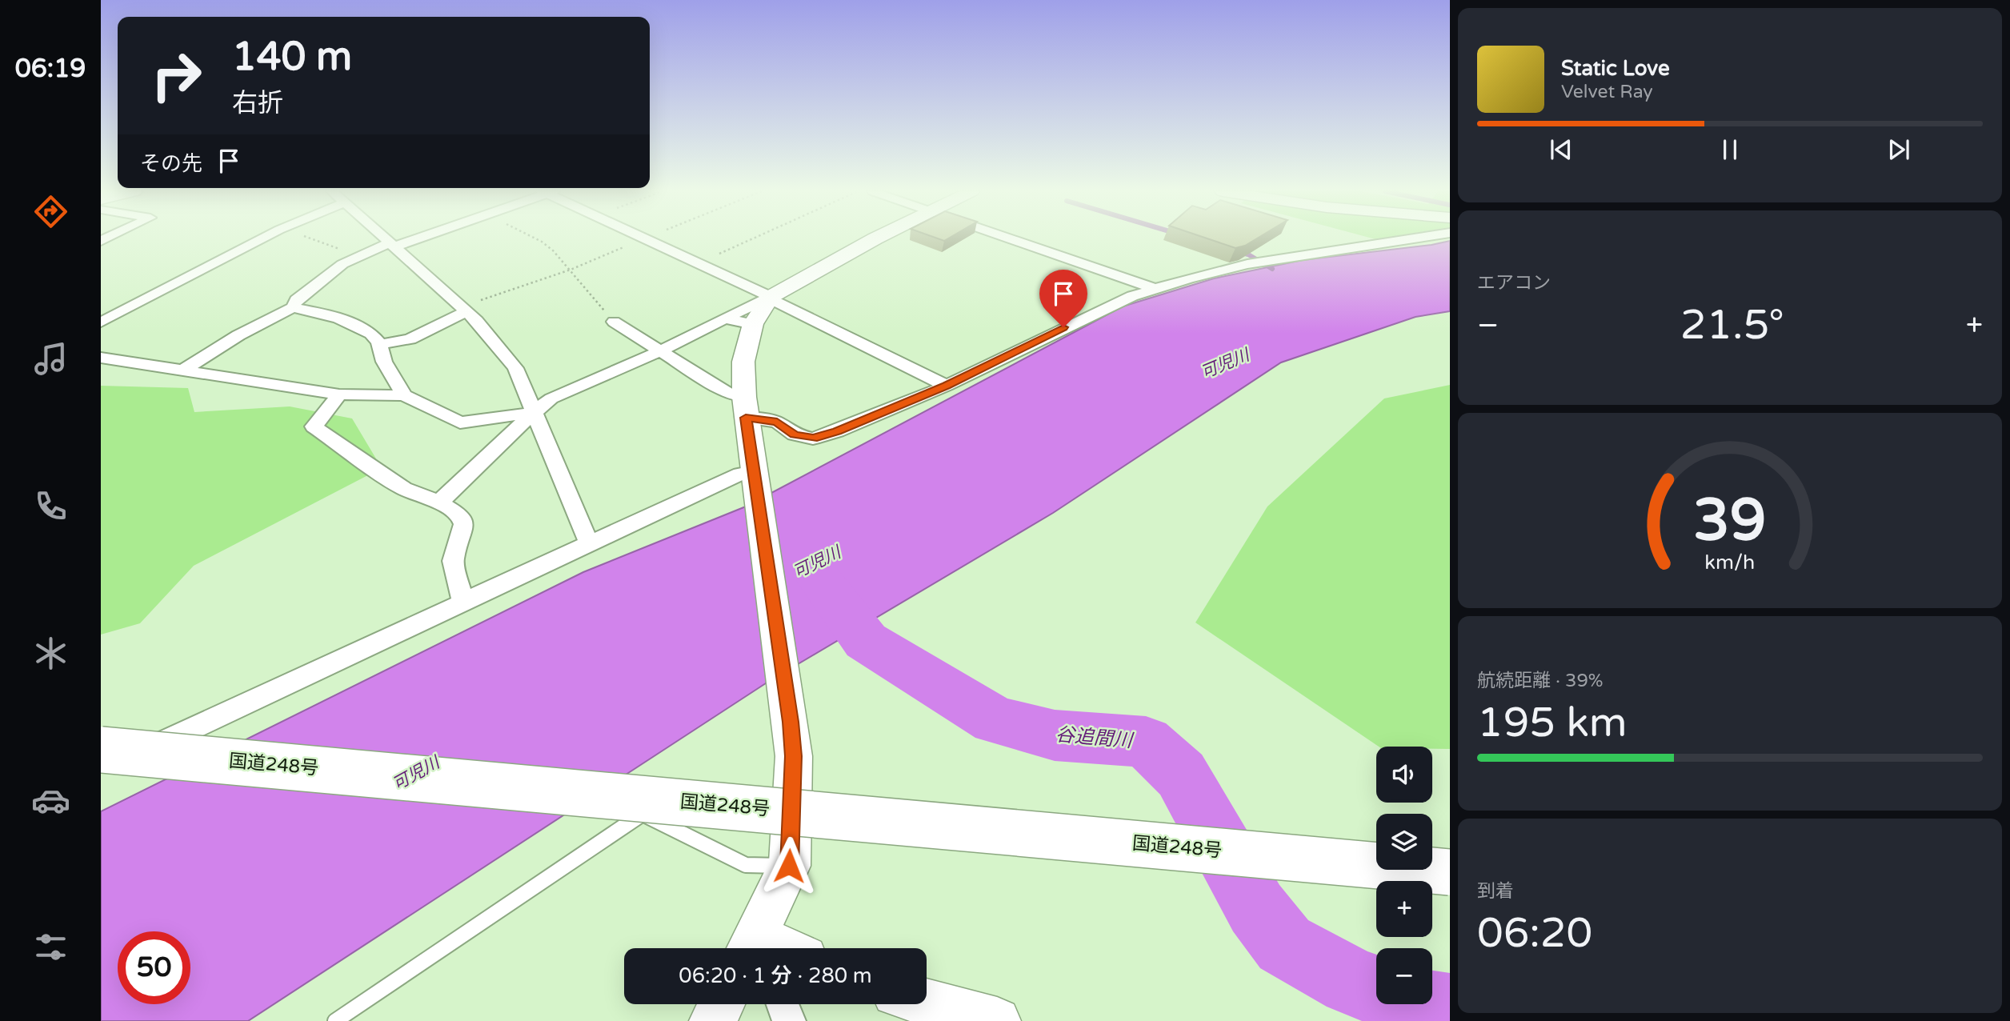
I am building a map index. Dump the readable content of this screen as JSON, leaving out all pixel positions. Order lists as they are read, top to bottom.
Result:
{
  "streets": {
    "main road": ["国道248号"]
  },
  "water": ["可児川", "谷追間川"],
  "page": {
    "tabs": "06:19",
    "turn": ["140 m", "右折"],
    "song": ["Static Love", "Velvet Ray"],
    "then": "その先",
    "tile": [
      "エアコン",
      ["航続距離 · 39%", "195 km"],
      ["到着", "06:20"]
    ],
    "heat": ["−", "21.5°", "+"],
    "map_buttons": ["+", "−"],
    "limit": "50",
    "trip": "06:20 · 1 分 · 280 m",
    "gauge": ["39", "km/h"]
  }
}
